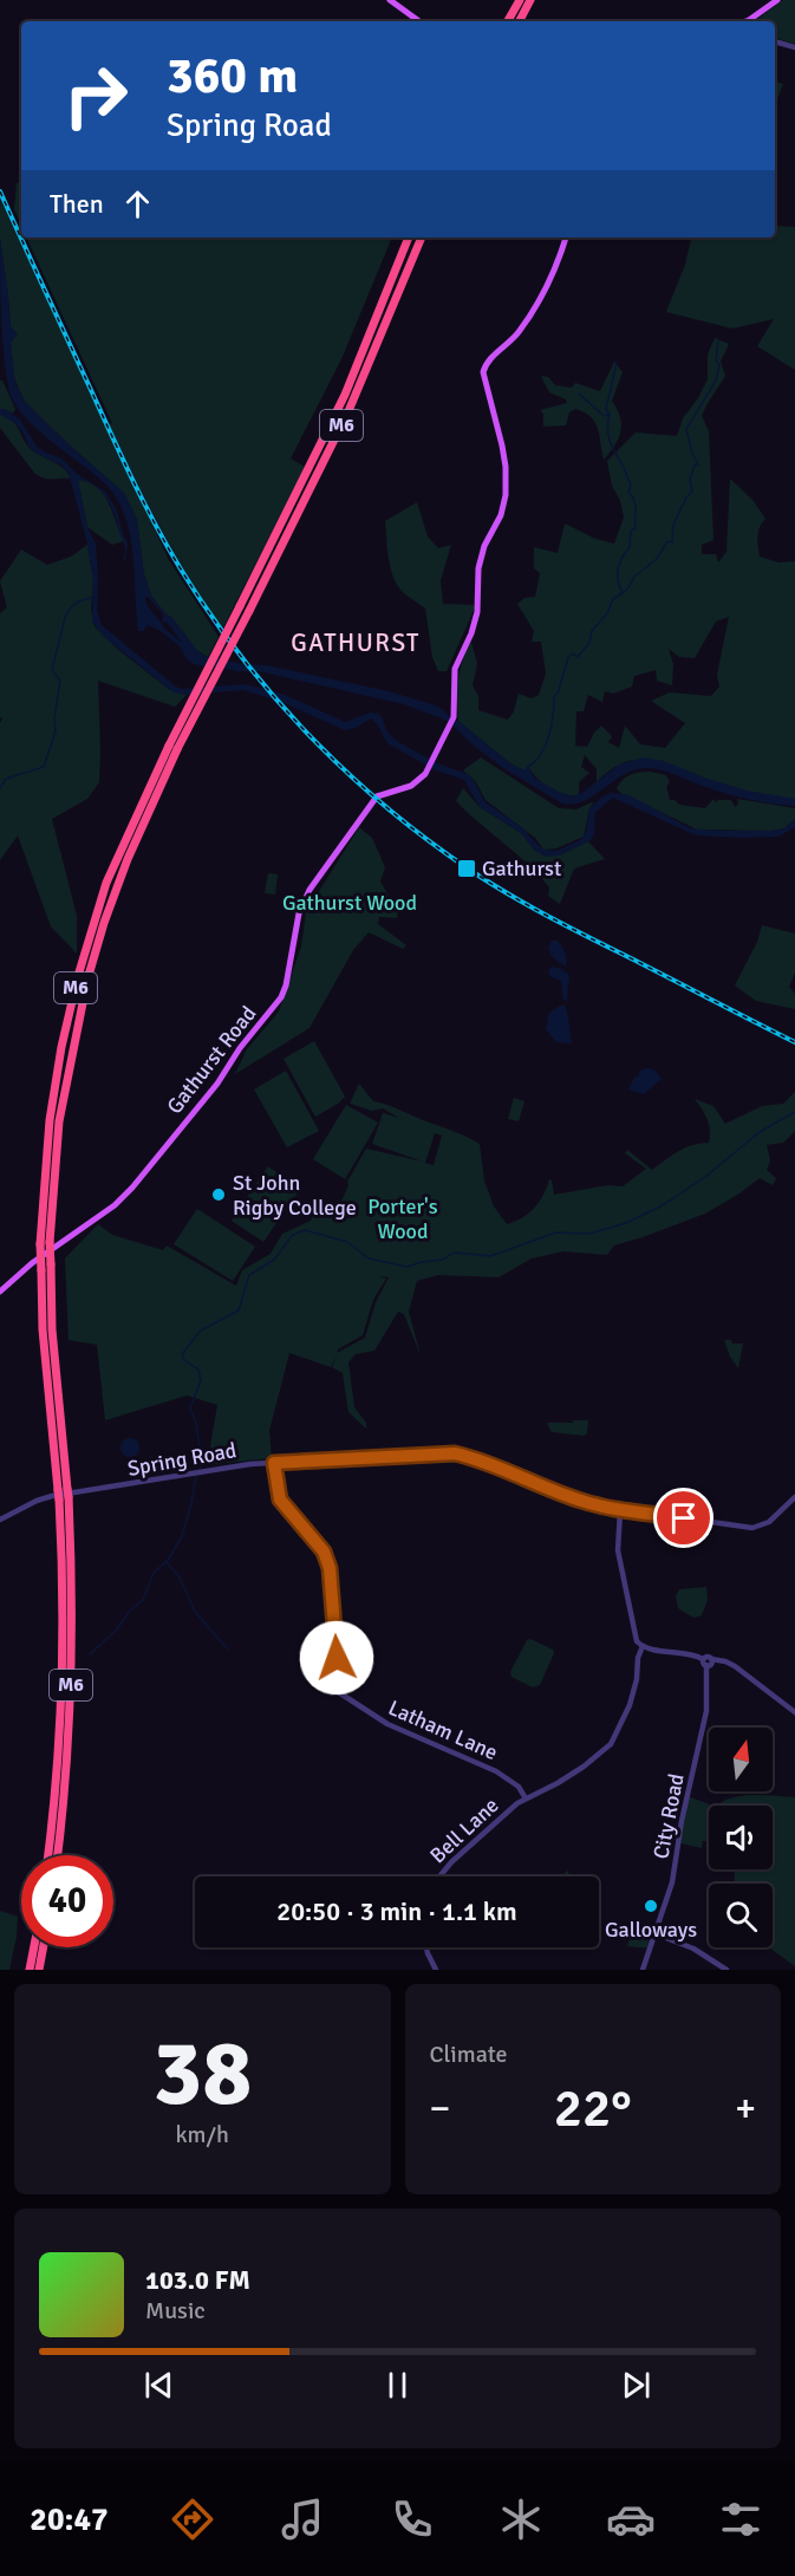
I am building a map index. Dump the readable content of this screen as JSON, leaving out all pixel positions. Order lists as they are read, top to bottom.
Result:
{
  "streets": {
    "highway": ["M6"],
    "main road": ["Gathurst Road"],
    "street": [
      "Spring Road",
      "Latham Lane",
      "City Road",
      "Bell Lane"
    ]
  },
  "crossings": [
    ["Spring Road", "Latham Lane"],
    ["Latham Lane", "Bell Lane"]
  ],
  "districts": ["GATHURST"],
  "parks": ["Gathurst Wood", "Porter's Wood"],
  "places": {
    "transit": ["Gathurst"],
    "other": ["St John Rigby College", "Galloways"]
  },
  "north": "top",
  "page": {
    "turn": ["360 m", "Spring Road"],
    "then": "Then",
    "limit": "40",
    "trip": "20:50 · 3 min · 1.1 km",
    "tile": [
      ["38", "km/h"],
      "Climate"
    ],
    "heat": ["−", "22°", "+"],
    "song": ["103.0 FM", "Music"],
    "tabs": "20:47"
  }
}
